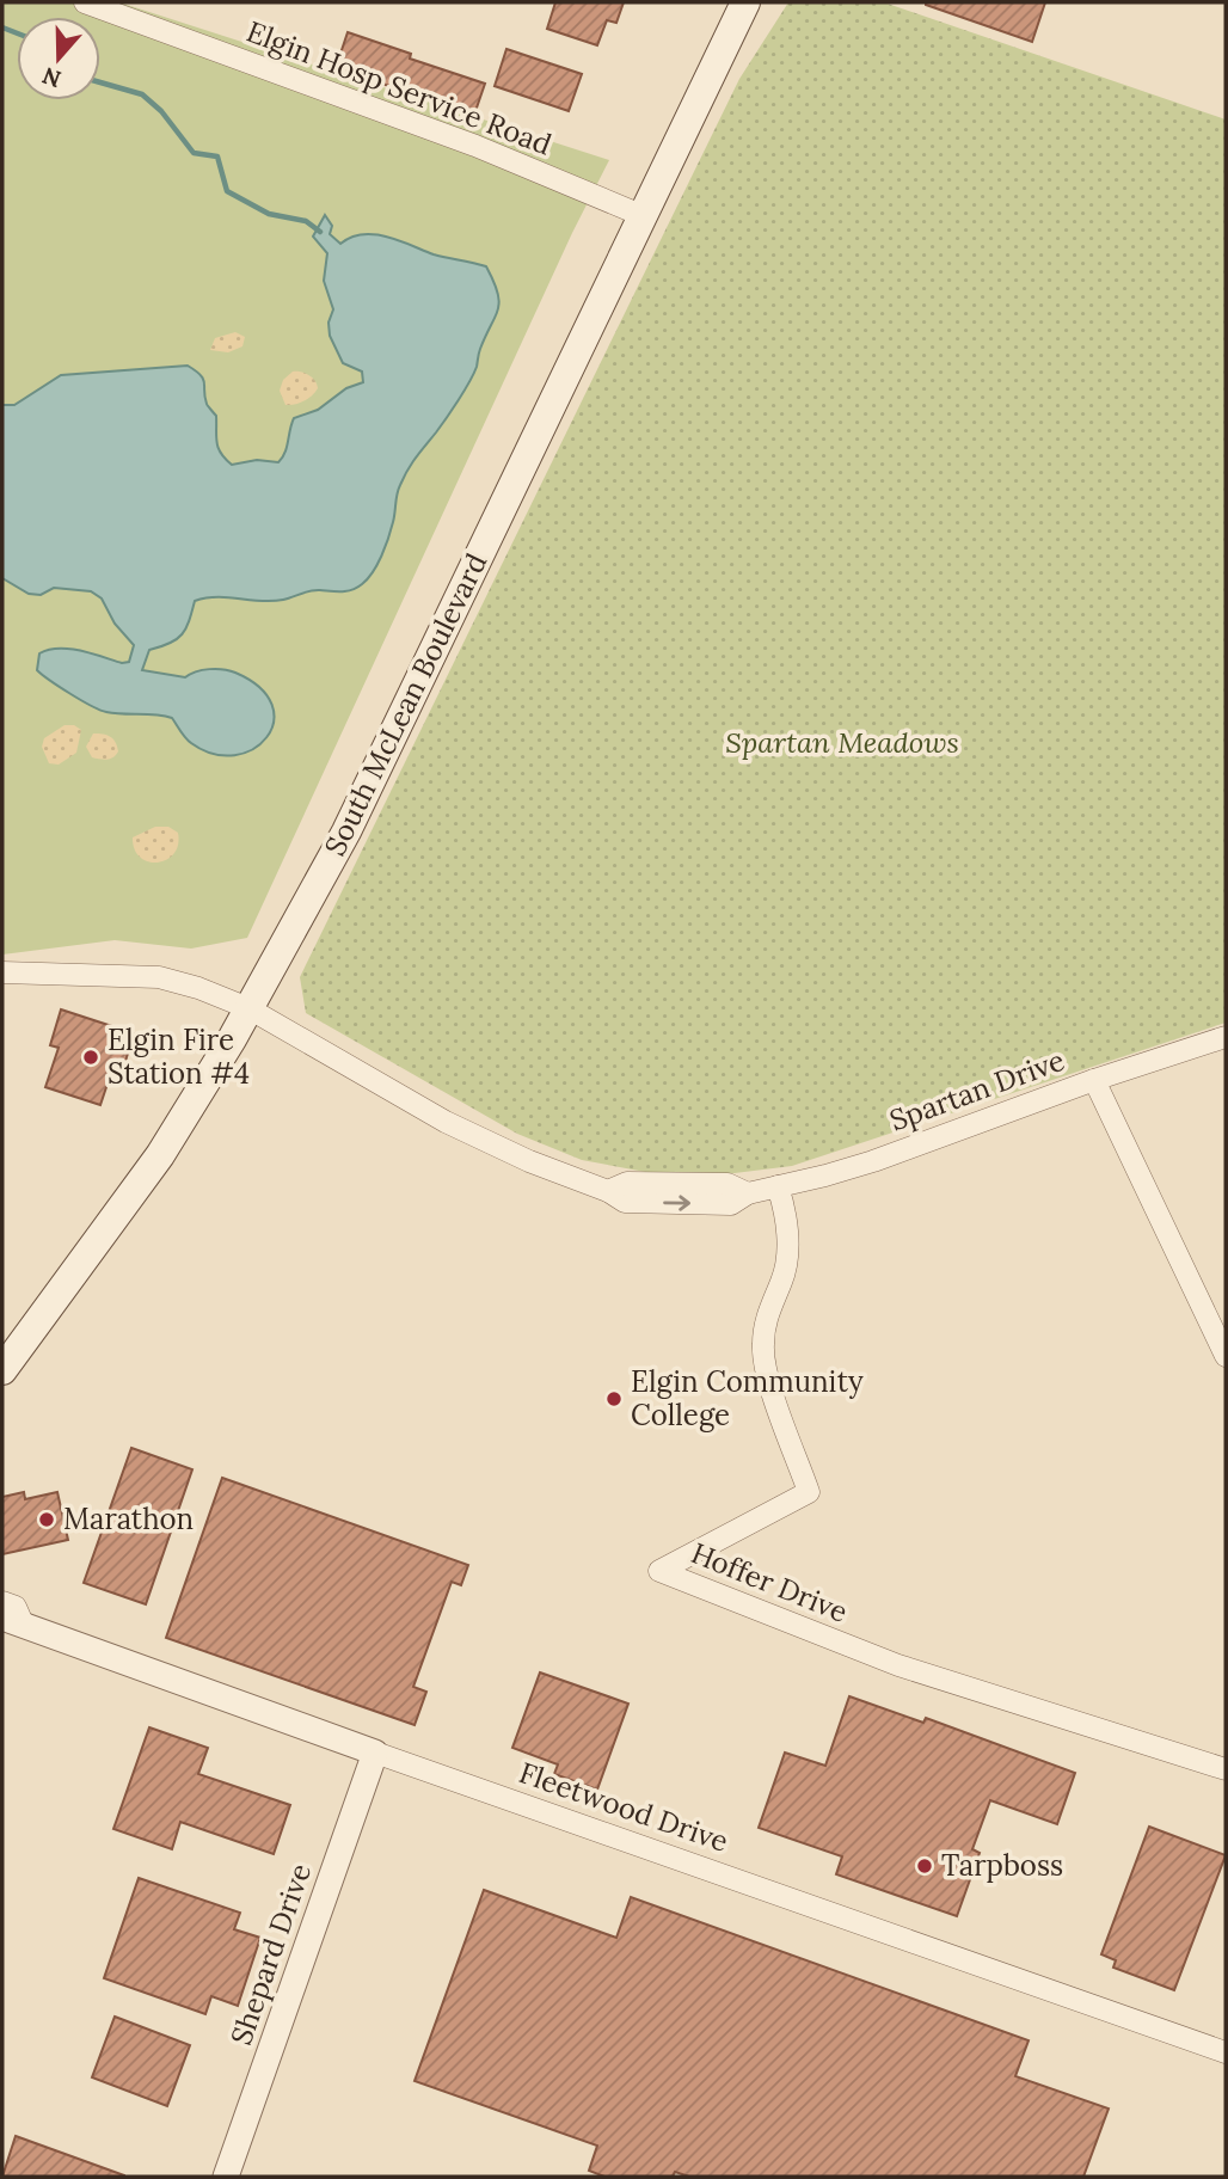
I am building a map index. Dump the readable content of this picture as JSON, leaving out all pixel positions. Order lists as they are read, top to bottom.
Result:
{
  "streets": {
    "main road": ["South McLean Boulevard"],
    "street": [
      "Elgin Hosp Service Road",
      "Spartan Drive",
      "Hoffer Drive",
      "Fleetwood Drive",
      "Shepard Drive"
    ]
  },
  "crossings": [
    ["Elgin Hosp Service Road", "South McLean Boulevard"],
    ["South McLean Boulevard", "Spartan Drive"],
    ["Spartan Drive", "Hoffer Drive"],
    ["Fleetwood Drive", "Shepard Drive"]
  ],
  "parks": ["Spartan Meadows"],
  "places": [
    "Elgin Fire Station #4",
    "Elgin Community College",
    "Marathon",
    "Tarpboss"
  ],
  "north": "bottom"
}
